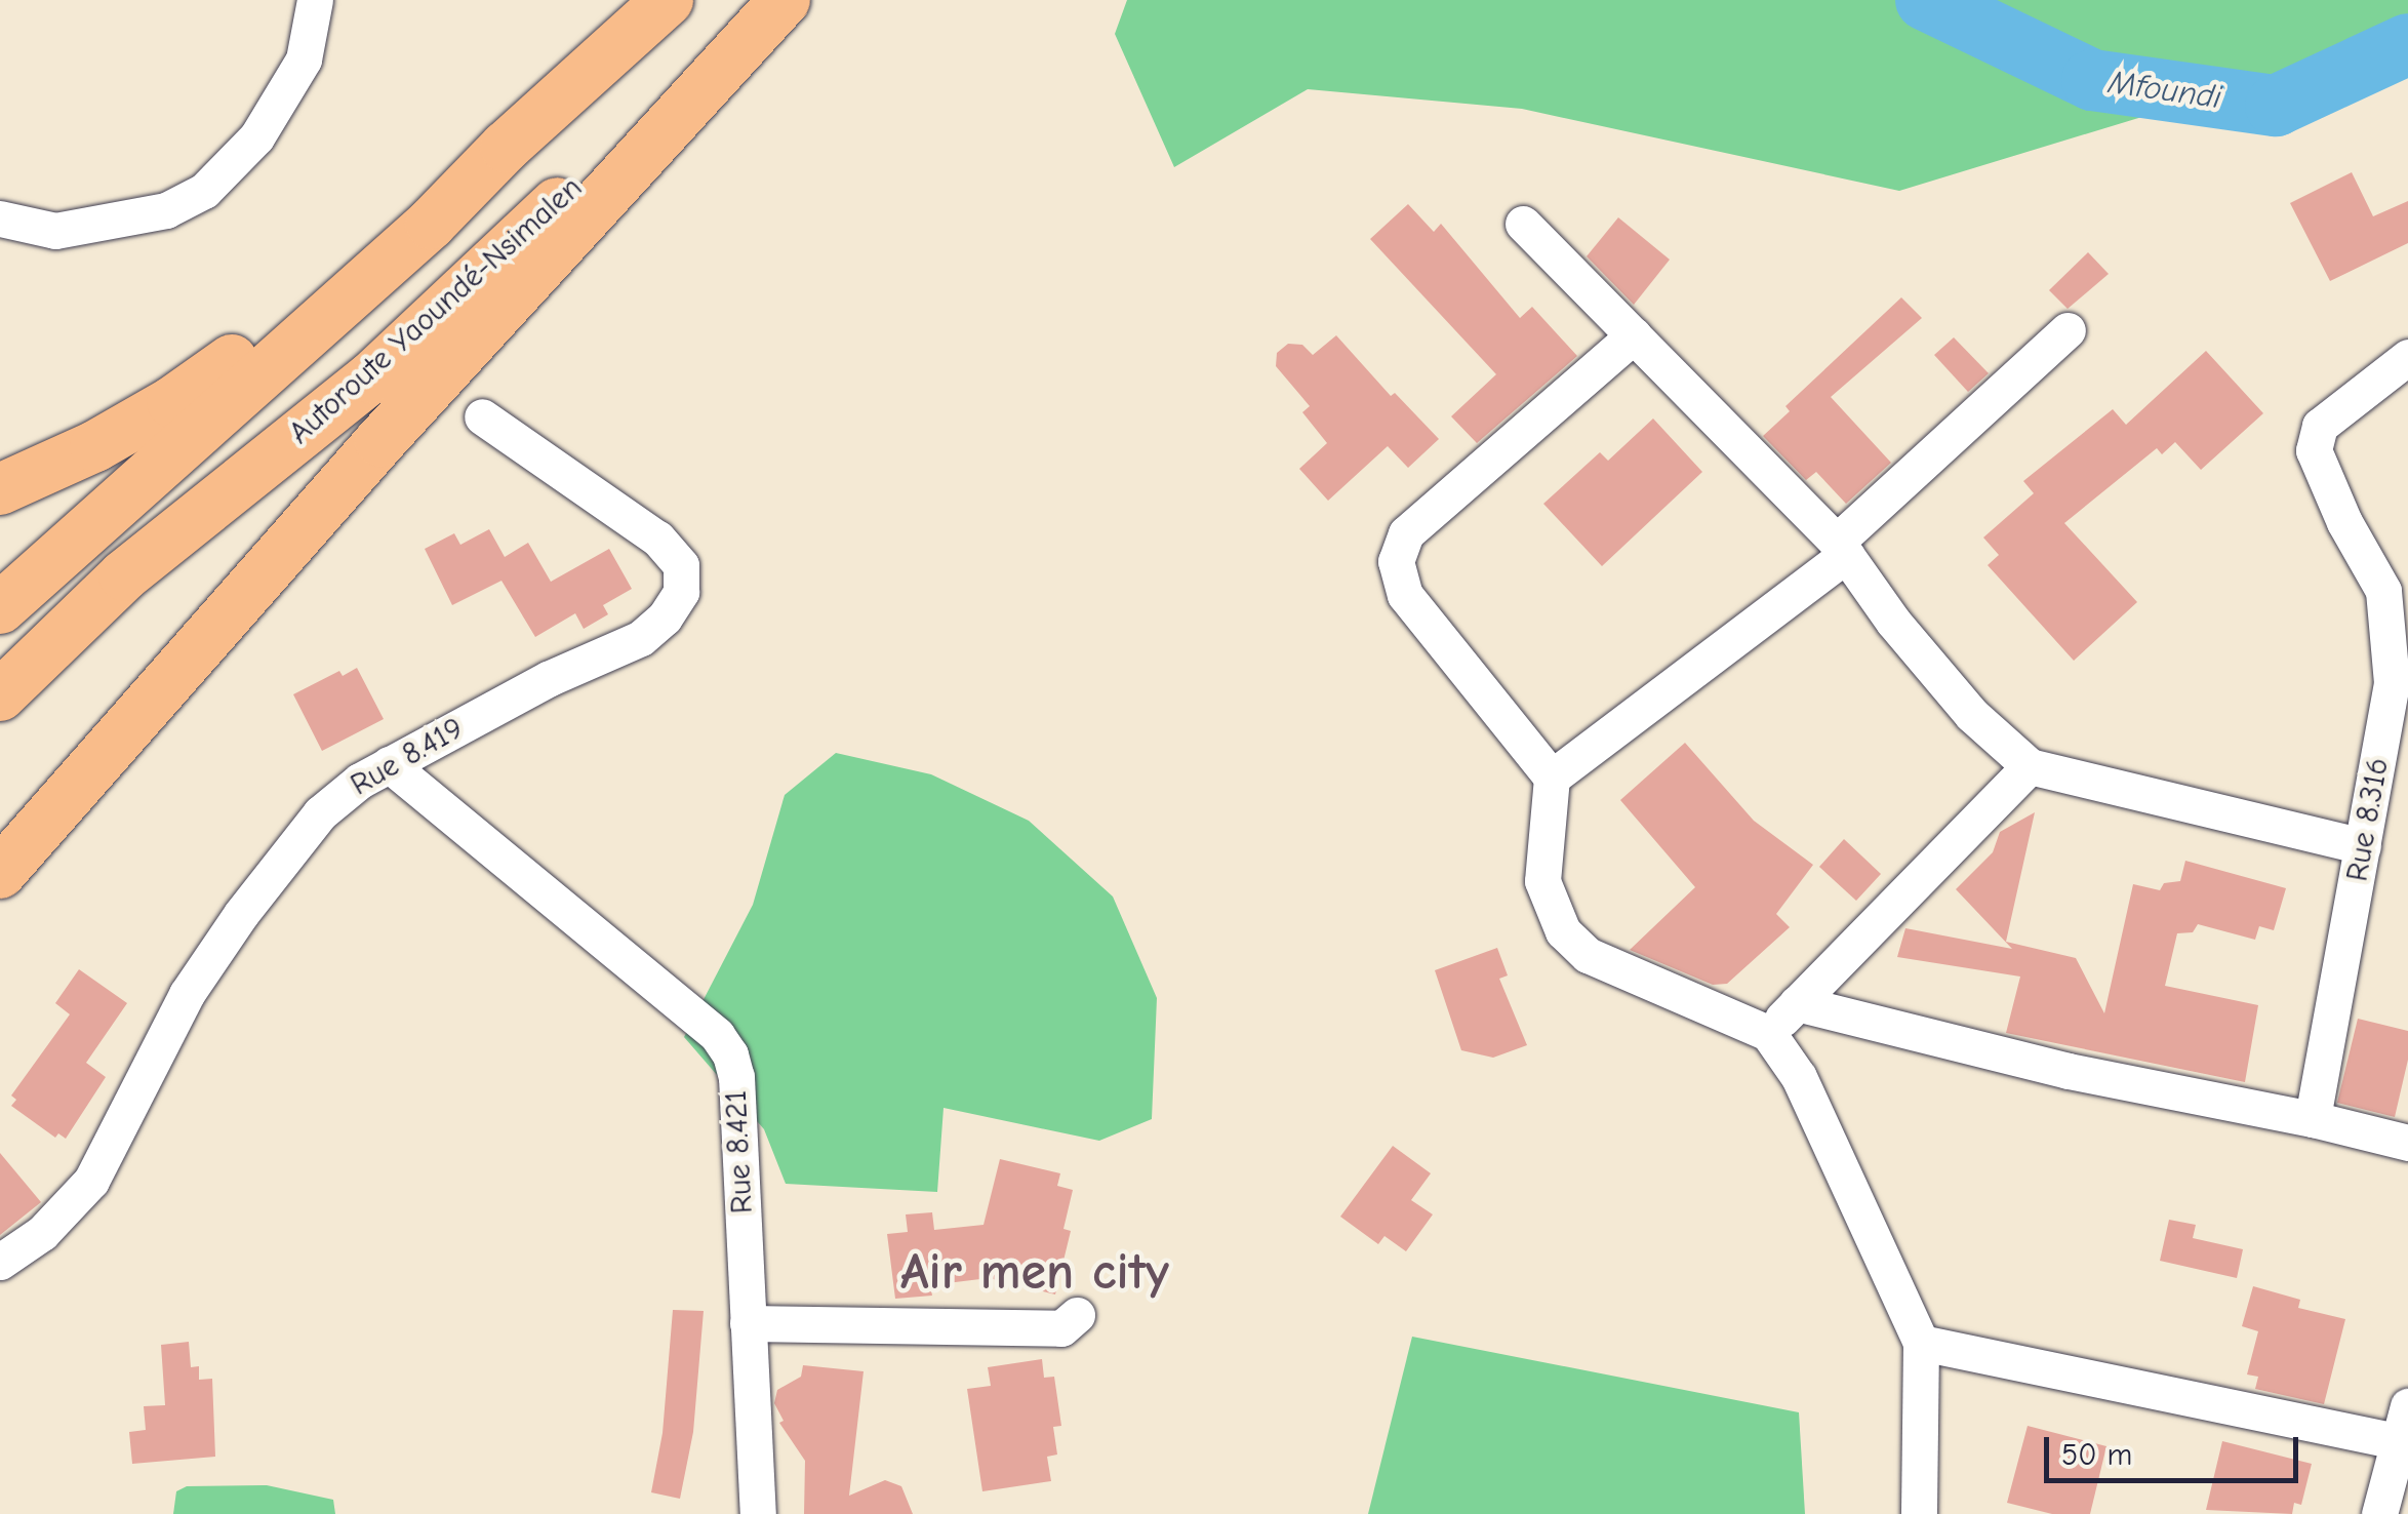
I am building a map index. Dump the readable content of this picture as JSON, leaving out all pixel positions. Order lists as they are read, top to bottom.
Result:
{
  "streets": {
    "highway": ["Autoroute Yaoundé-Nsimalen"],
    "street": ["Rue 8.419", "Rue 8.316", "Rue 8.421"]
  },
  "crossings": [
    ["Rue 8.419", "Rue 8.421"]
  ],
  "districts": ["Air men city"],
  "water": ["Mfoundi"],
  "scale_bar": "50 m"
}
